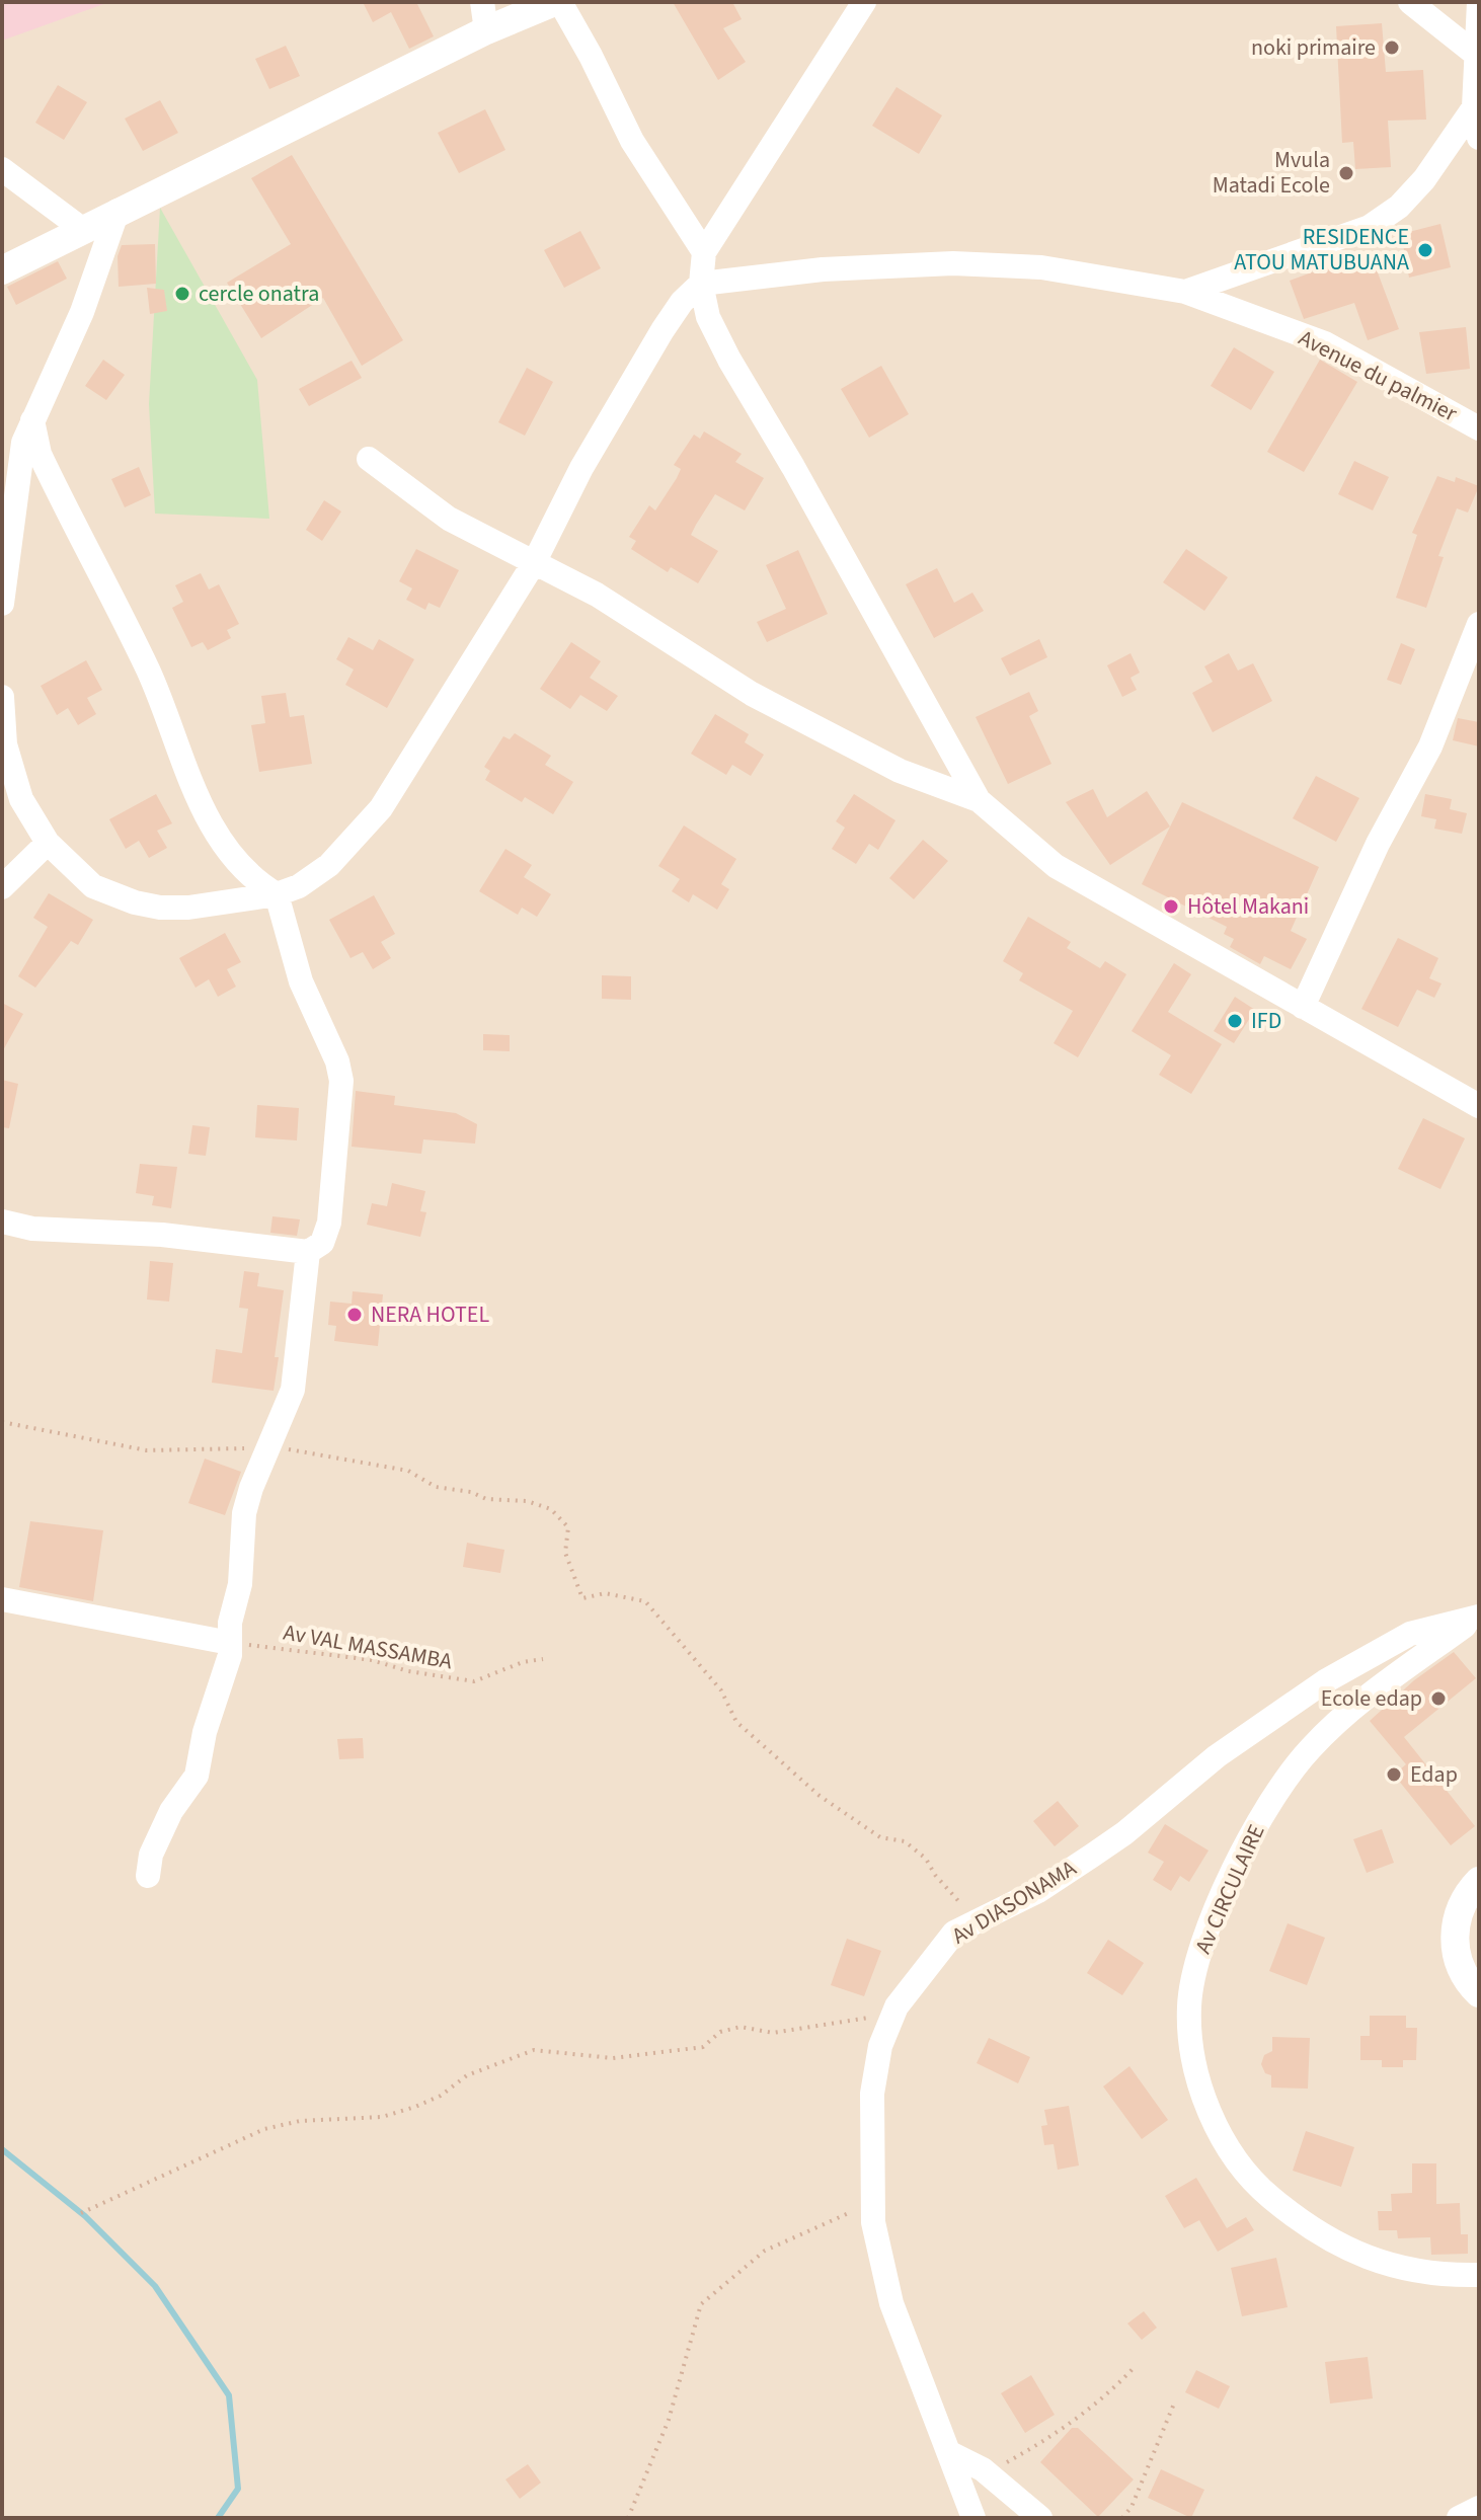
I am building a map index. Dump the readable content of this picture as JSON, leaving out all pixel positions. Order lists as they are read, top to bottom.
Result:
{
  "streets": {
    "street": ["Avenue du palmier", "Av CIRCULAIRE", "Av DIASONAMA"],
    "path": ["Av VAL MASSAMBA"]
  },
  "crossings": [
    ["Av CIRCULAIRE", "Av DIASONAMA"]
  ],
  "places": [
    "noki primaire",
    "Mvula Matadi Ecole",
    "RESIDENCE ATOU MATUBUANA",
    "cercle onatra",
    "Hôtel Makani",
    "IFD",
    "NERA HOTEL",
    "Ecole edap",
    "Edap"
  ]
}
